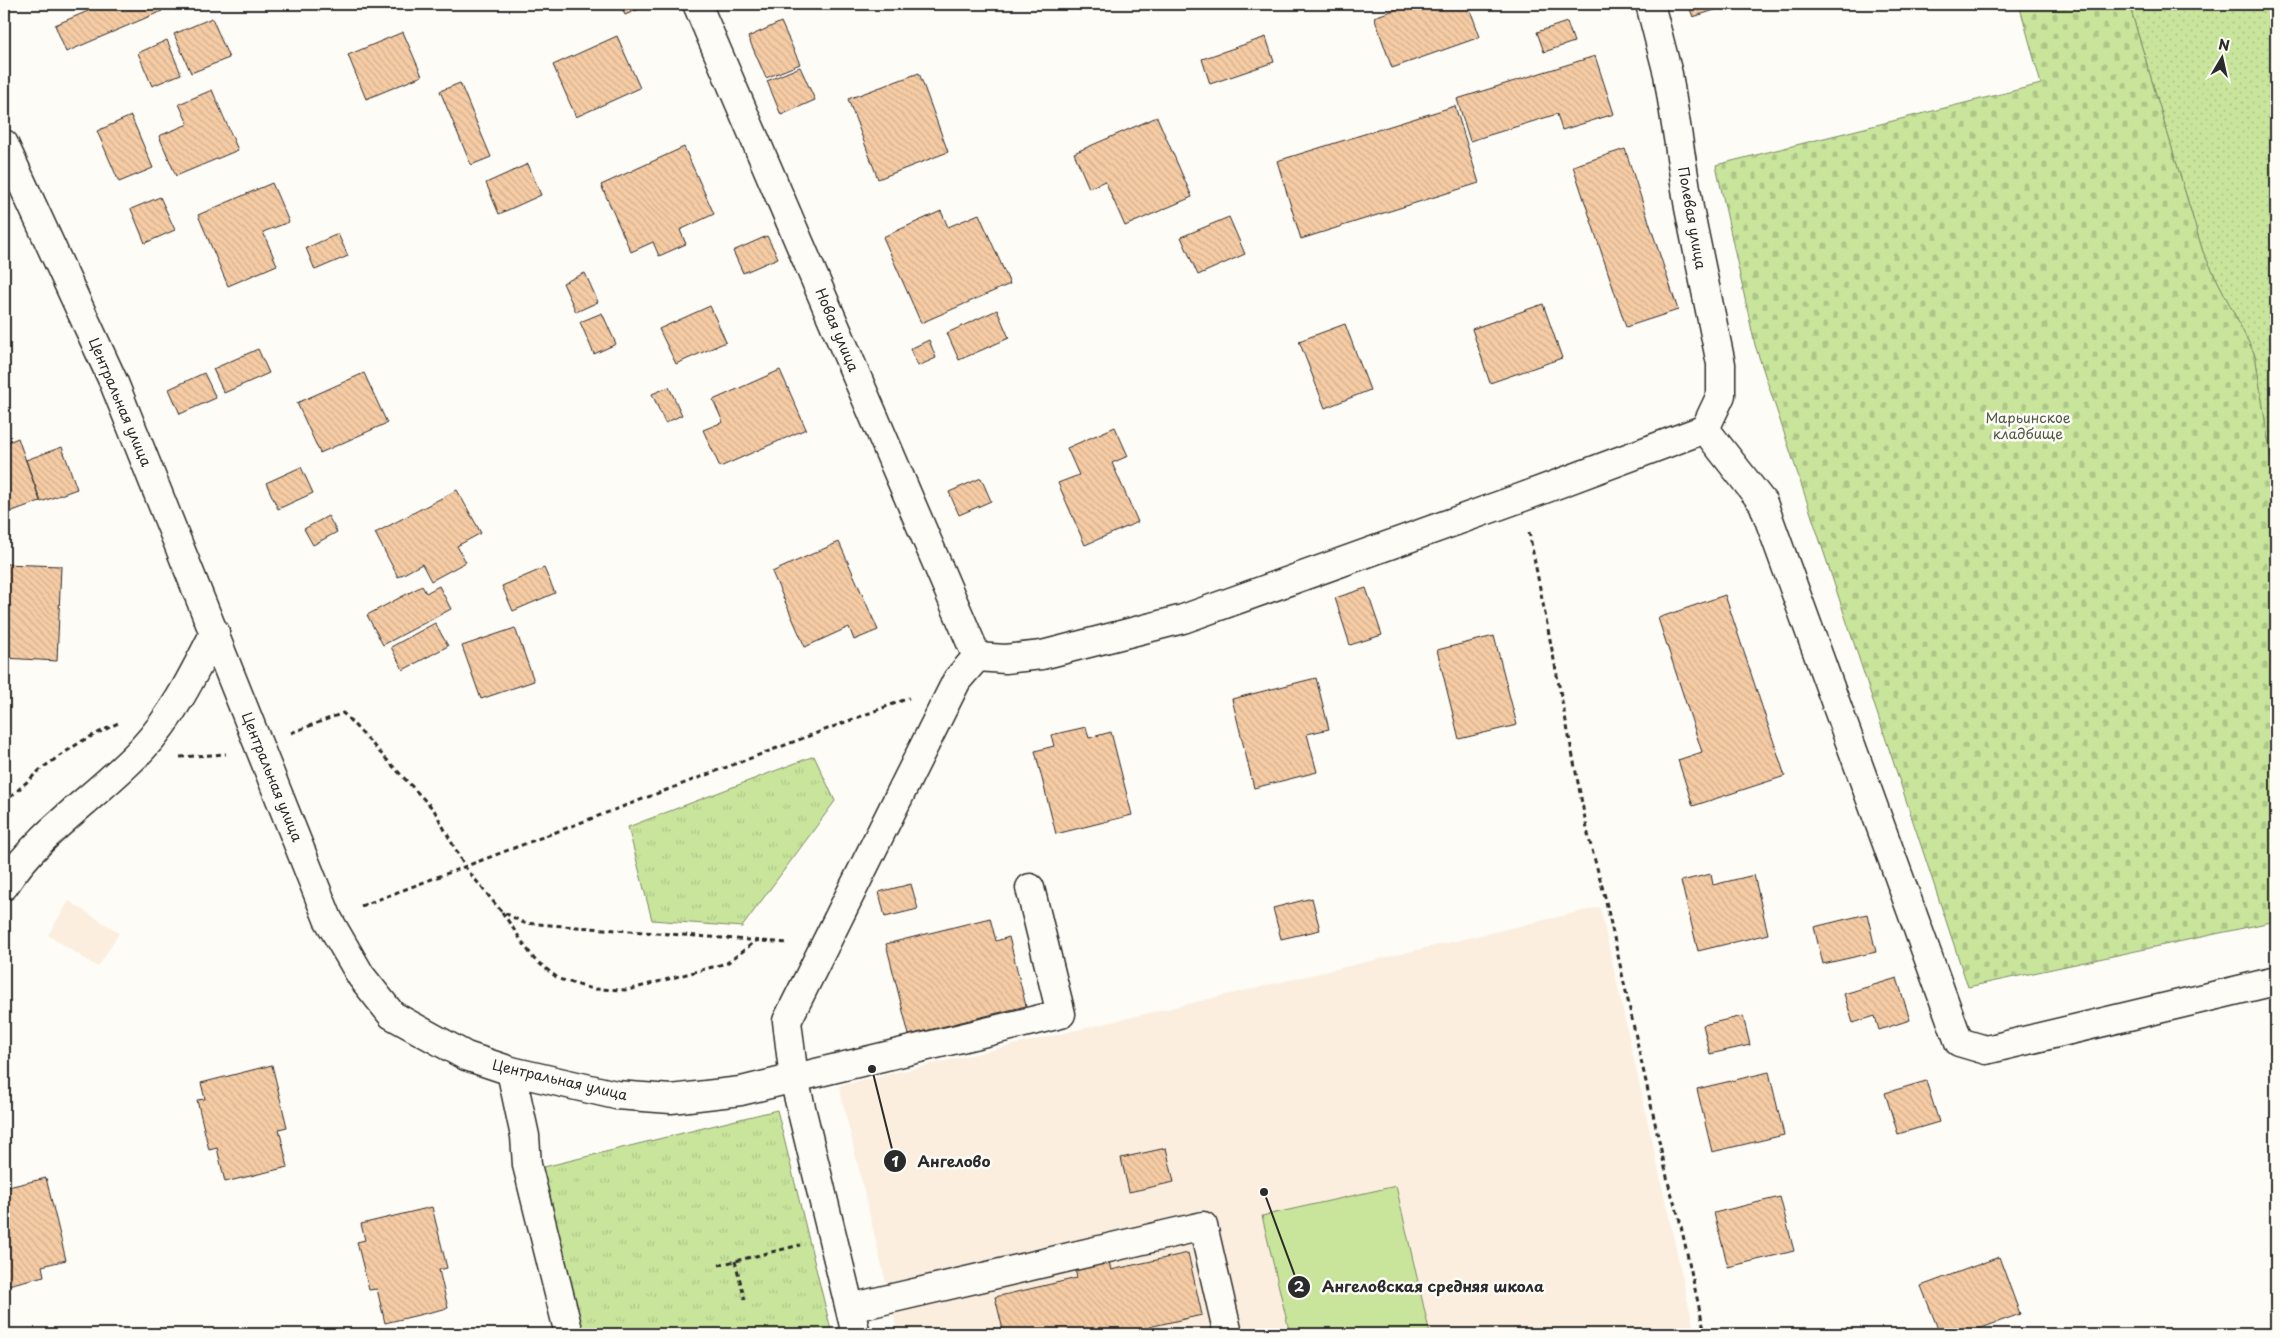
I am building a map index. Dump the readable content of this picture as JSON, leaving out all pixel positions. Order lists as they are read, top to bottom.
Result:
{
  "streets": {
    "street": ["Полевая улица", "Новая улица", "Центральная улица"]
  },
  "parks": ["Марьинское кладбище"],
  "places": ["Ангелово", "Ангеловская средняя школа"],
  "north": "top"
}
